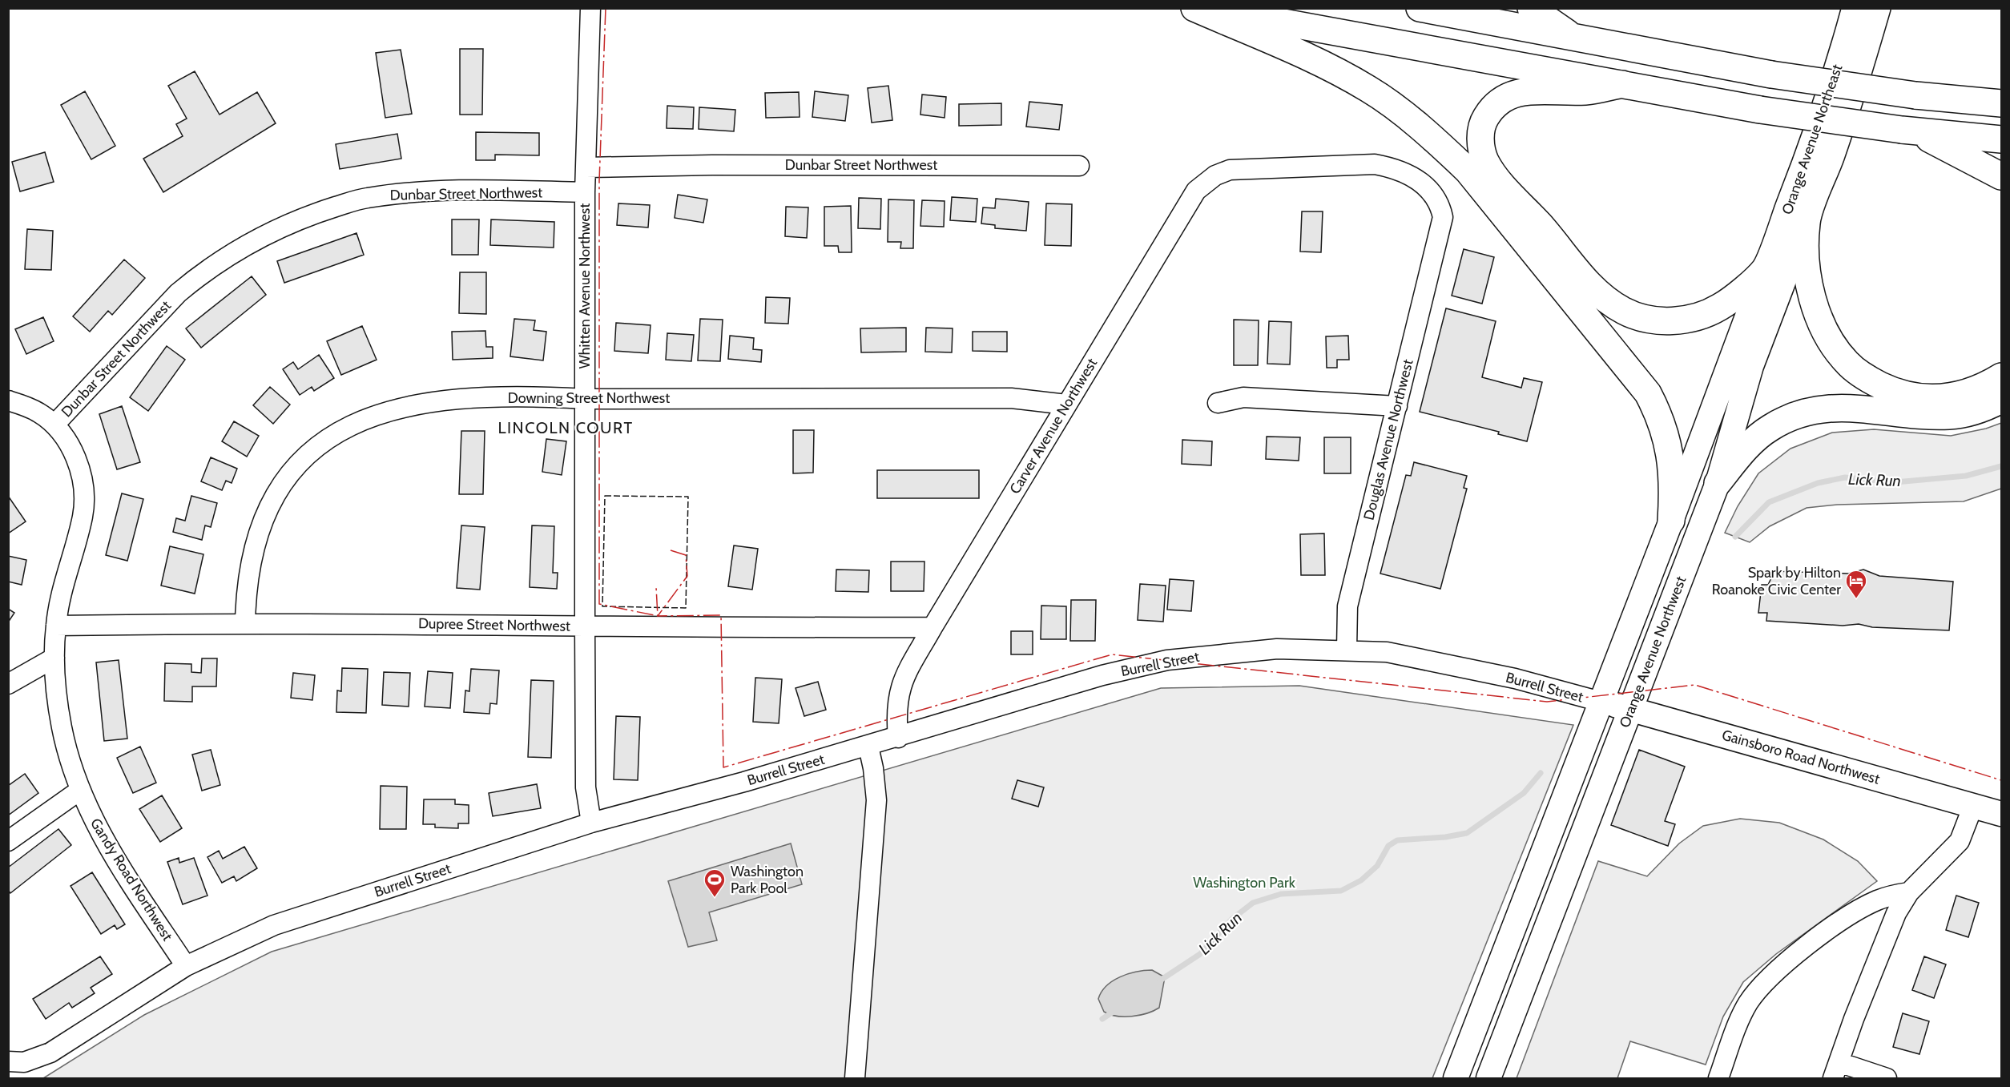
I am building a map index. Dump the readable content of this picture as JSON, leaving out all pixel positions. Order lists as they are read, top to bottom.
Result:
{
  "streets": {
    "highway": ["Orange Avenue Northeast"],
    "main road": ["Orange Avenue Northwest", "Gainsboro Road Northwest"],
    "street": [
      "Dunbar Street Northwest",
      "Whitten Avenue Northwest",
      "Downing Street Northwest",
      "Carver Avenue Northwest",
      "Douglas Avenue Northwest",
      "Dupree Street Northwest",
      "Burrell Street",
      "Gandy Road Northwest"
    ]
  },
  "crossings": [
    ["Orange Avenue Northeast", "Orange Avenue Northwest"],
    ["Dunbar Street Northwest", "Whitten Avenue Northwest"],
    ["Dunbar Street Northwest", "Gandy Road Northwest"],
    ["Whitten Avenue Northwest", "Downing Street Northwest"],
    ["Whitten Avenue Northwest", "Dupree Street Northwest"],
    ["Whitten Avenue Northwest", "Burrell Street"],
    ["Downing Street Northwest", "Carver Avenue Northwest"],
    ["Downing Street Northwest", "Dupree Street Northwest"],
    ["Carver Avenue Northwest", "Douglas Avenue Northwest"],
    ["Carver Avenue Northwest", "Dupree Street Northwest"],
    ["Carver Avenue Northwest", "Burrell Street"],
    ["Douglas Avenue Northwest", "Burrell Street"],
    ["Dupree Street Northwest", "Gandy Road Northwest"],
    ["Orange Avenue Northwest", "Gainsboro Road Northwest"],
    ["Burrell Street", "Gainsboro Road Northwest"],
    ["Burrell Street", "Gandy Road Northwest"]
  ],
  "districts": ["LINCOLN COURT"],
  "water": ["Lick Run"],
  "parks": ["Washington Park"],
  "places": {
    "hotel": ["Spark by Hilton Roanoke Civic Center"],
    "sports": ["Washington Park Pool"]
  }
}
